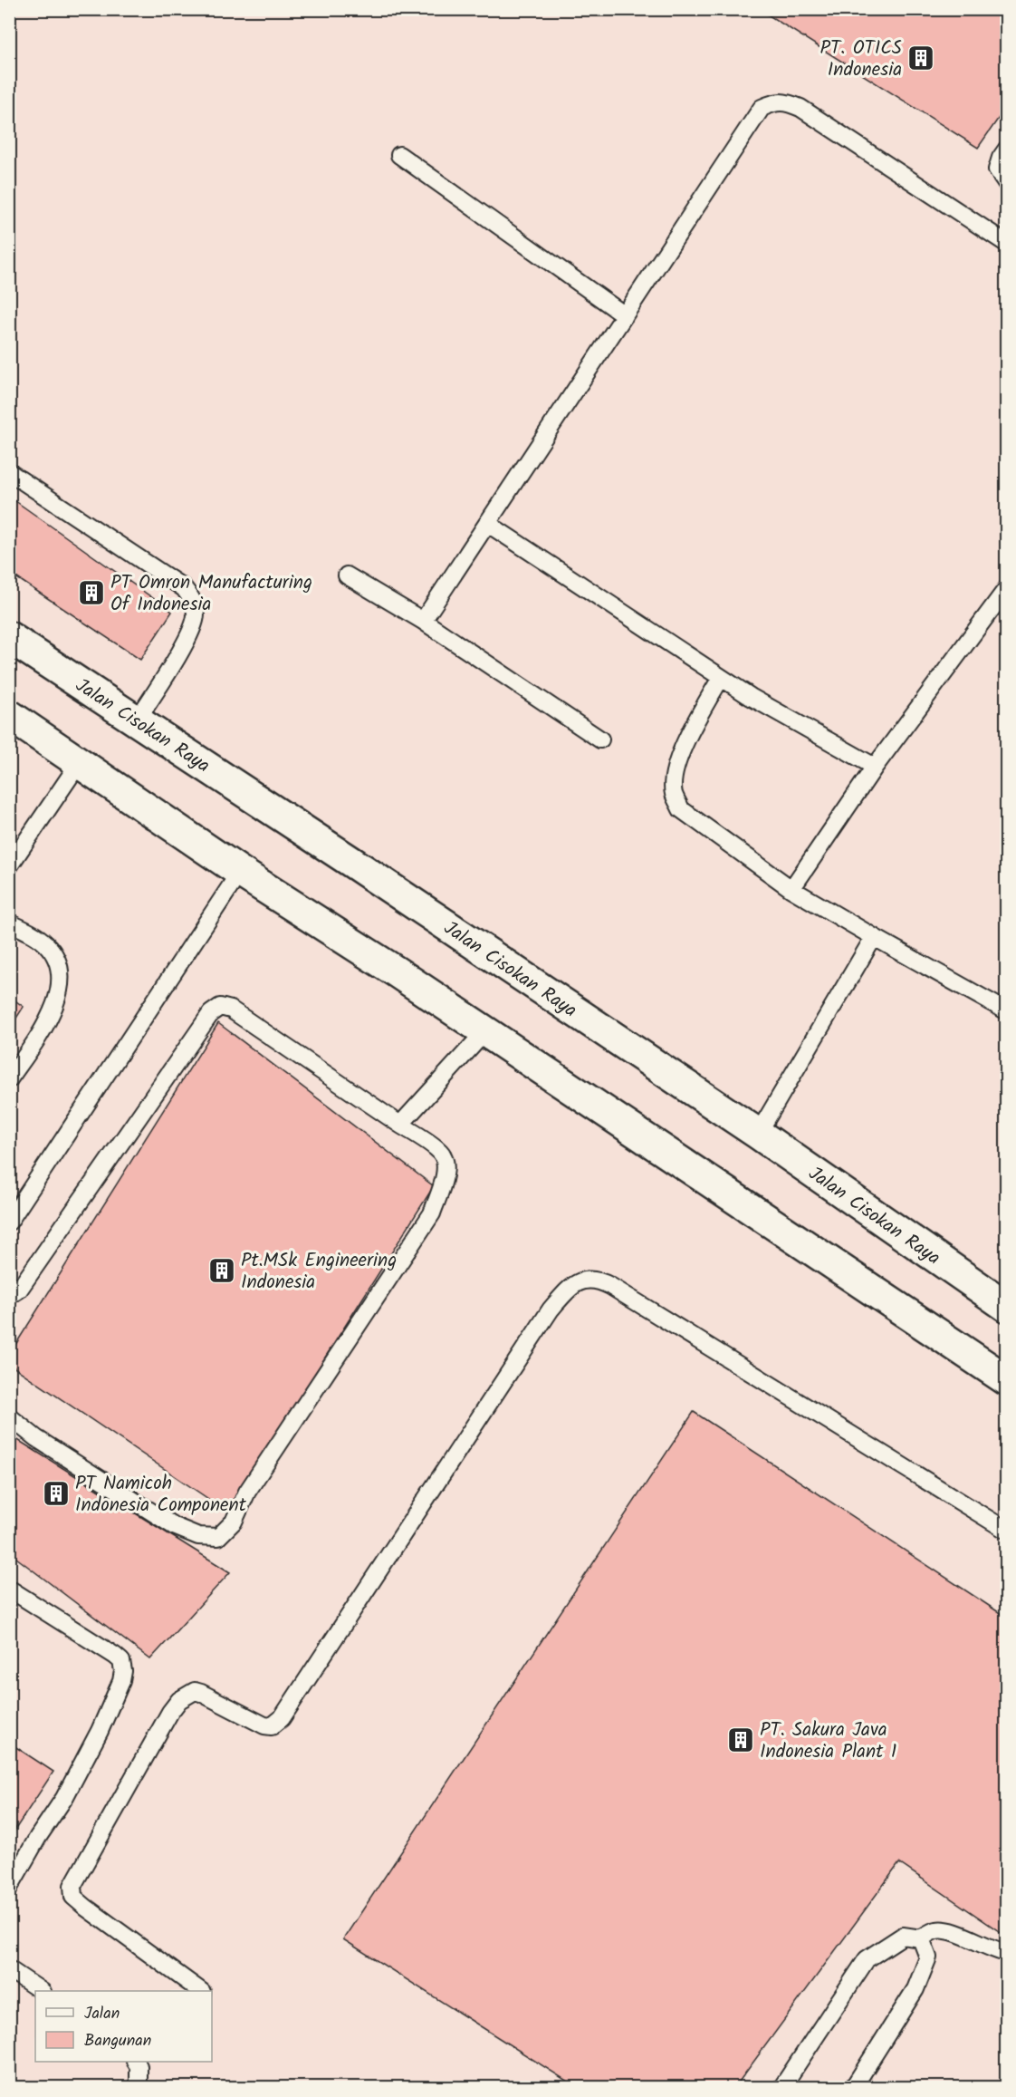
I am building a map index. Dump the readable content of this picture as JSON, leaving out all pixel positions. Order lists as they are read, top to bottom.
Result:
{
  "streets": {
    "street": ["Jalan Cisokan Raya"]
  },
  "places": {
    "building": [
      "PT. OTICS Indonesia",
      "PT Omron Manufacturing Of Indonesia",
      "Pt.MSk Engineering Indonesia",
      "PT Namicoh Indonesia Component",
      "PT. Sakura Java Indonesia Plant 1"
    ]
  },
  "legend": ["Jalan", "Bangunan"]
}
